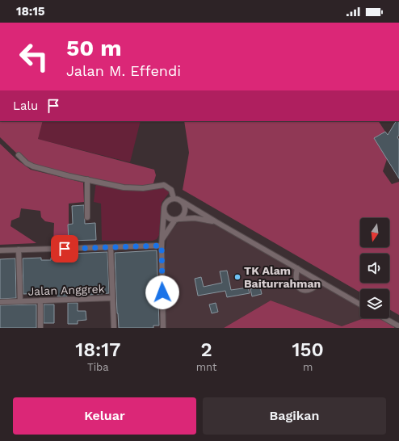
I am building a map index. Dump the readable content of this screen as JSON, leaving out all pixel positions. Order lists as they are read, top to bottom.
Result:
{
  "streets": {
    "street": ["Jalan Anggrek"]
  },
  "places": ["TK Alam Baiturrahman"],
  "north": "bottom",
  "page": {
    "status": "18:15",
    "turn": ["50 m", "Jalan M. Effendi"],
    "then": "Lalu",
    "eta": [
      "18:17",
      "Tiba",
      "2",
      "mnt",
      "150",
      "m"
    ],
    "buttons": ["Keluar", "Bagikan"]
  }
}
